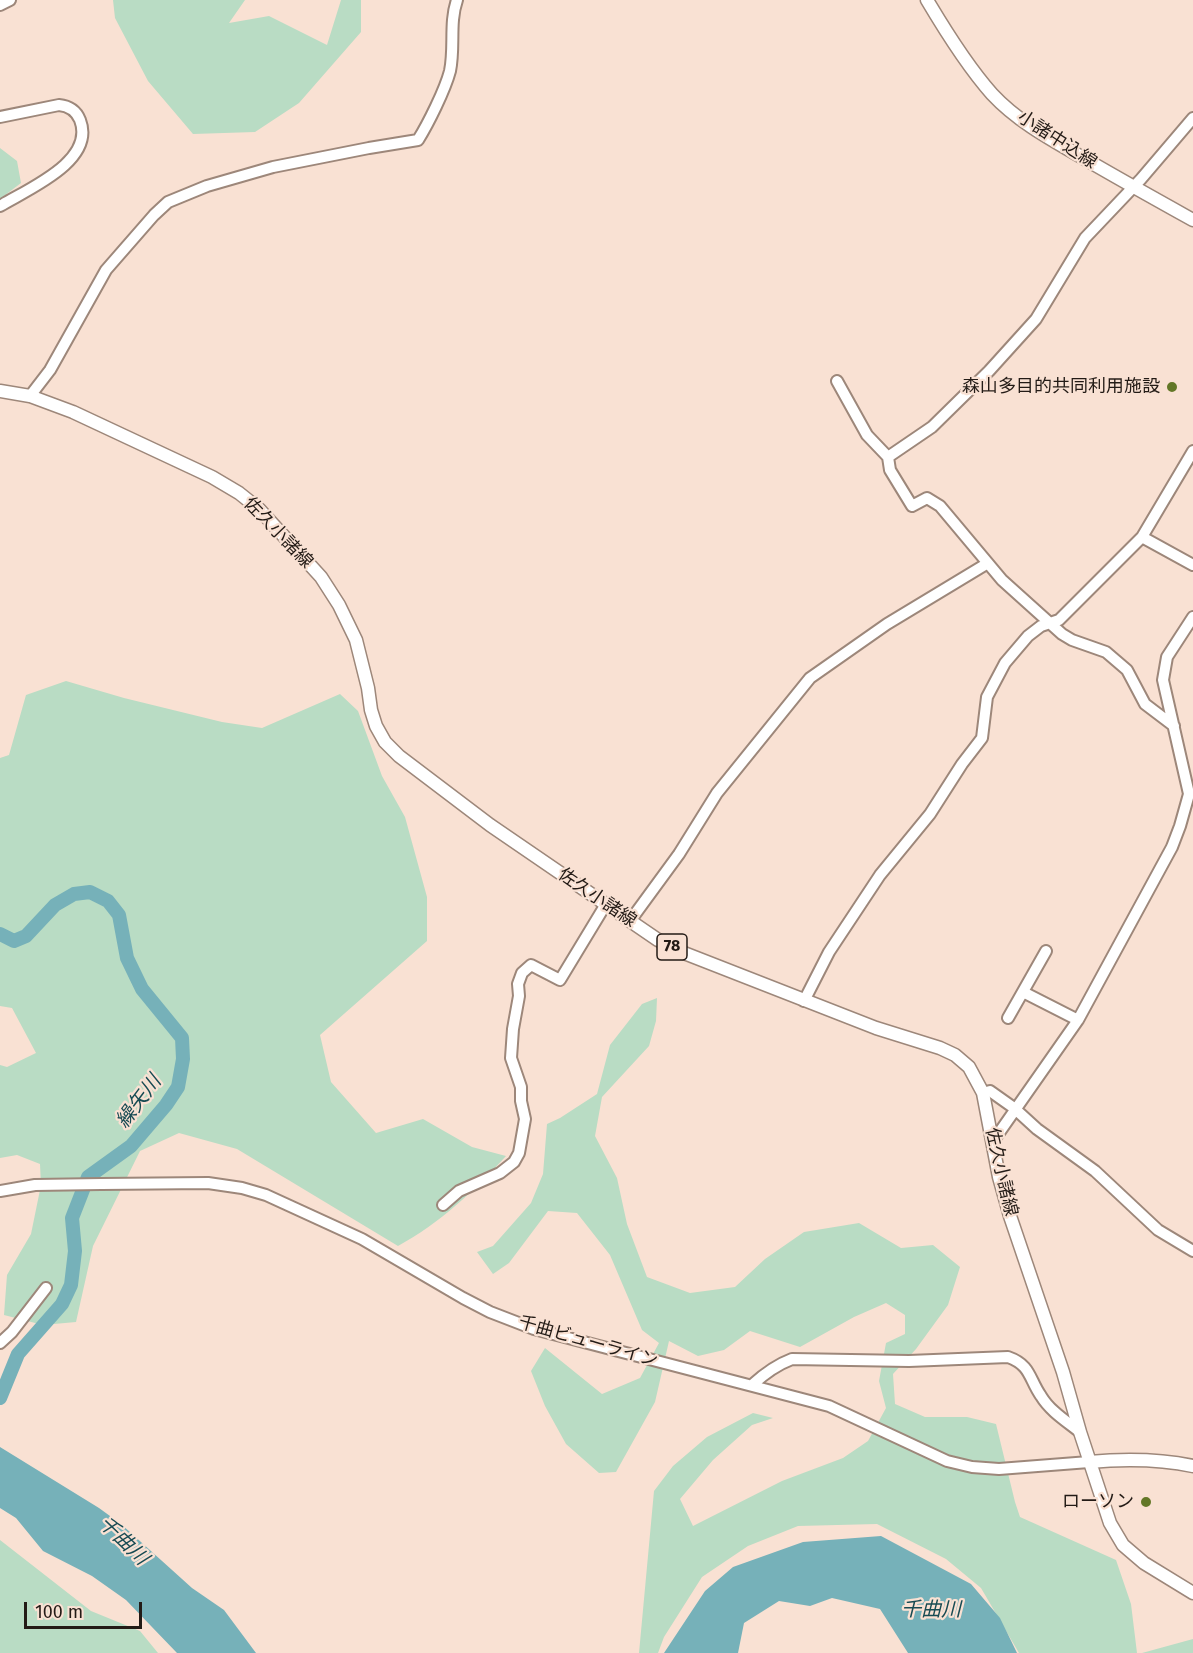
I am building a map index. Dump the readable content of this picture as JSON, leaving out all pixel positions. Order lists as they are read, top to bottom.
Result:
{
  "streets": {
    "main road": ["小諸中込線", "佐久小諸線", "78"],
    "street": ["千曲ビューライン"]
  },
  "crossings": [
    ["佐久小諸線", "千曲ビューライン"]
  ],
  "water": ["繰矢川", "千曲川"],
  "places": ["森山多目的共同利用施設", "ローソン"],
  "scale_bar": "100 m"
}
